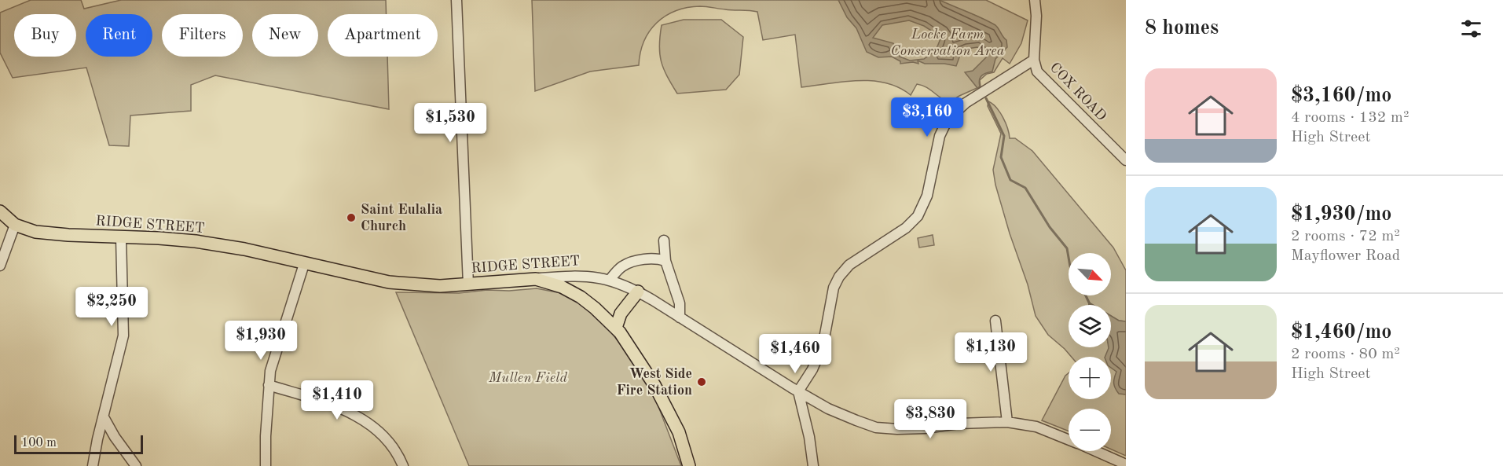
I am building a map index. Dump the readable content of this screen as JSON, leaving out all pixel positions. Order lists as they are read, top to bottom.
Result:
{
  "streets": {
    "main road": ["RIDGE STREET"],
    "street": ["COX ROAD"]
  },
  "parks": ["Locke Farm Conservation Area", "Mullen Field"],
  "places": ["Saint Eulalia Church", "West Side Fire Station"],
  "scale_bar": "100 m",
  "north": "bottom right",
  "page": {
    "heading": "8 homes",
    "chip": [
      "Buy",
      "Rent",
      "Filters",
      "New",
      "Apartment"
    ],
    "list": [
      {
        "name": "$3,160/mo",
        "note": "4 rooms · 132 m² · High Street"
      },
      {
        "name": "$1,930/mo",
        "note": "2 rooms · 72 m² · Mayflower Road"
      },
      {
        "name": "$1,460/mo",
        "note": "2 rooms · 80 m² · High Street"
      }
    ],
    "price": [
      "$3,160",
      "$1,530",
      "$2,250",
      "$1,930",
      "$1,130",
      "$1,460",
      "$1,410",
      "$3,830"
    ],
    "map_buttons": ["+", "−"],
    "scale": "100 m"
  }
}
